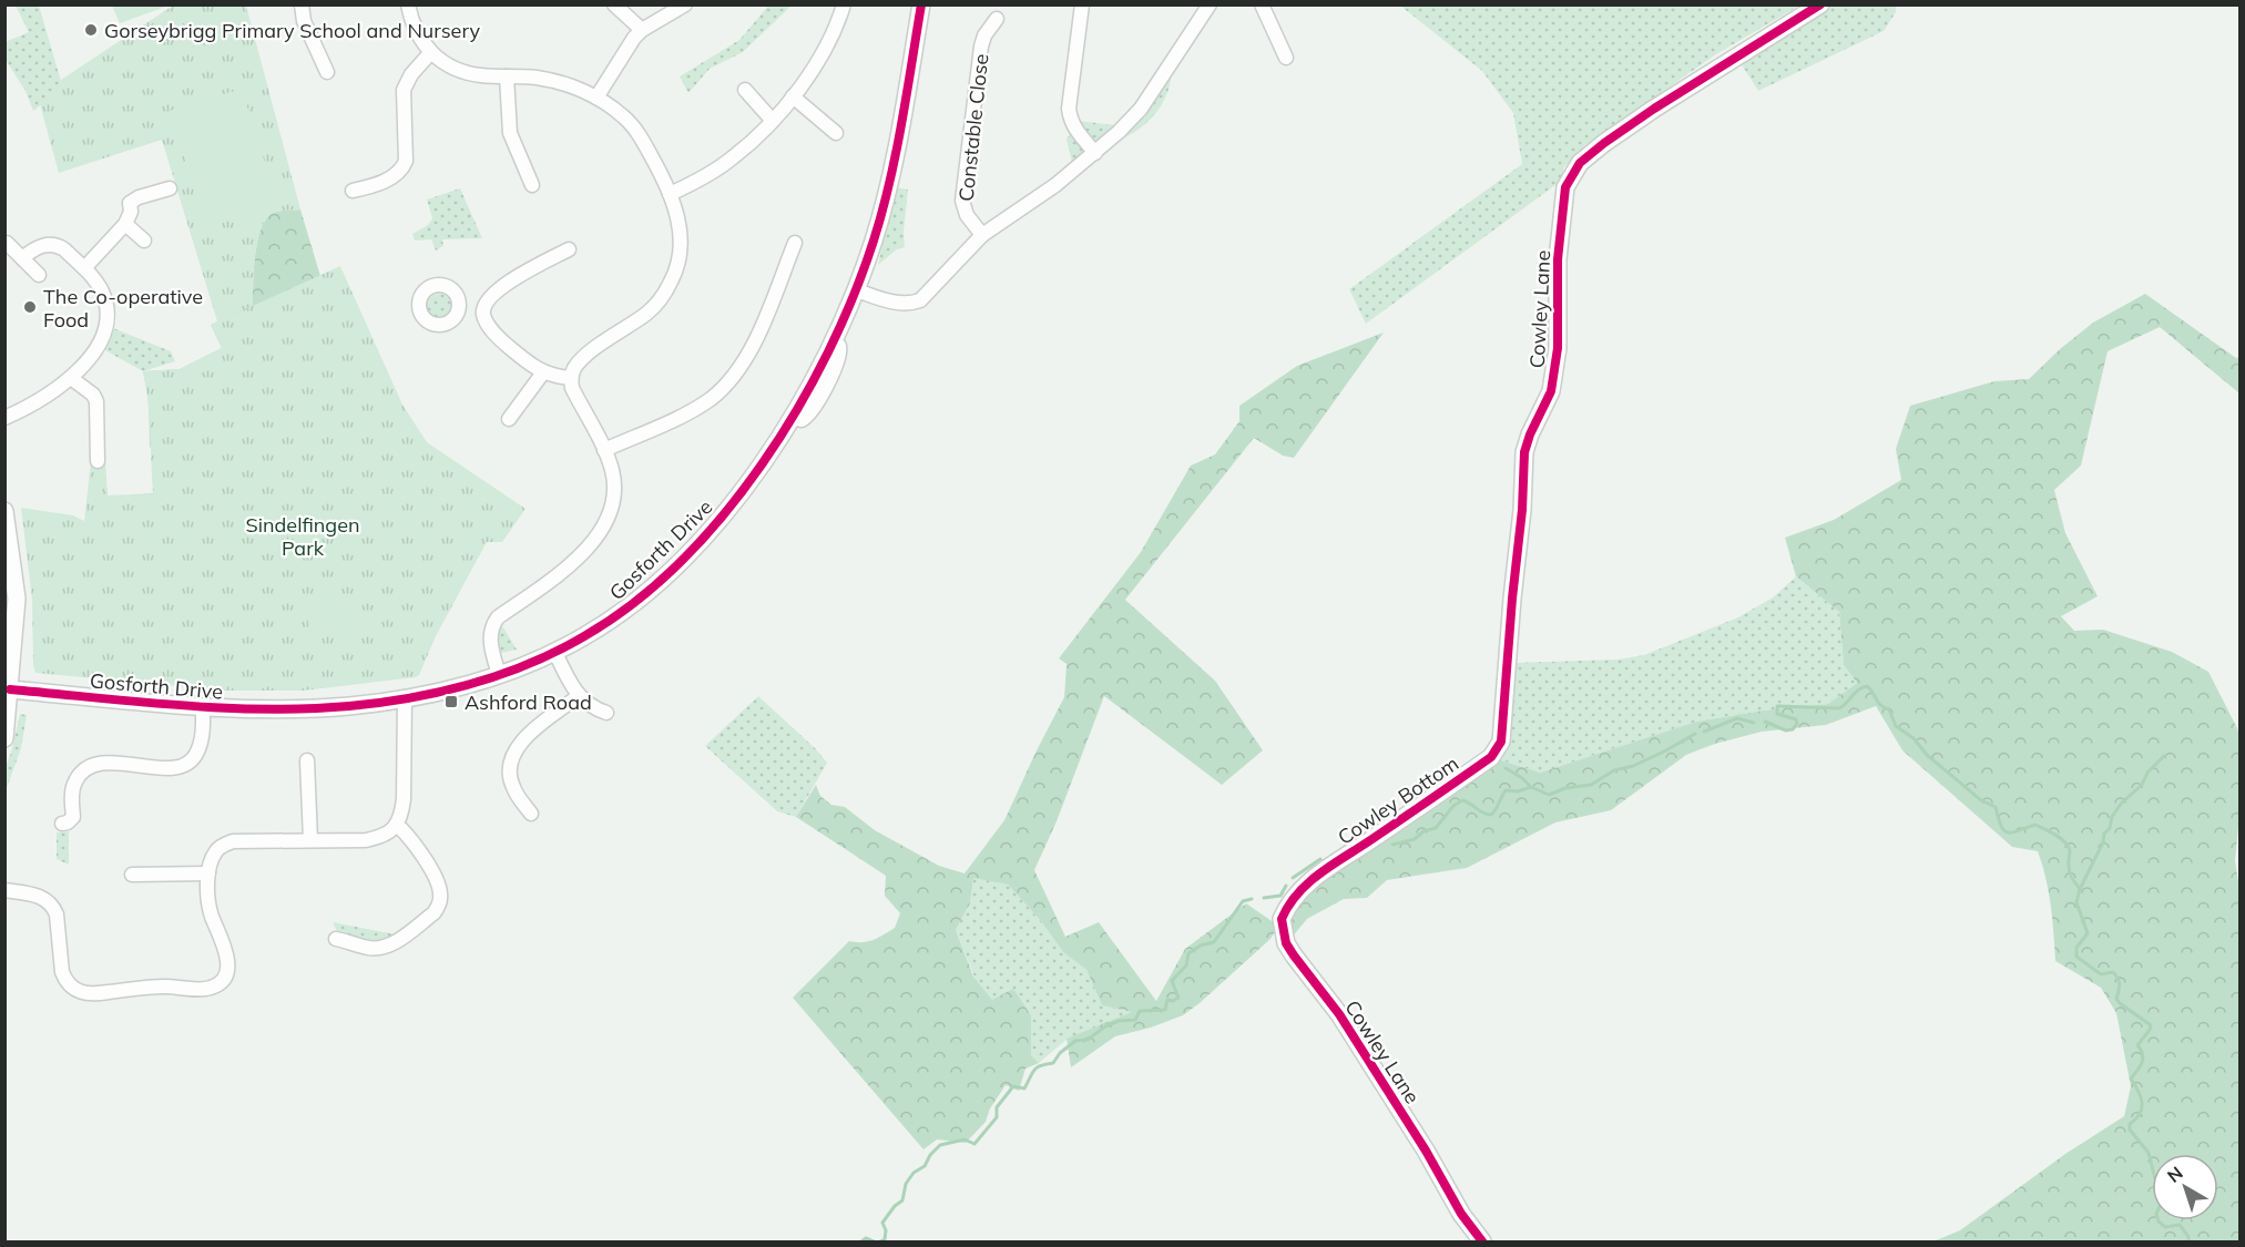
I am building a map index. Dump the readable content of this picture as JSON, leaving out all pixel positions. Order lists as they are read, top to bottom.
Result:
{
  "streets": {
    "street": [
      "Constable Close",
      "Cowley Lane",
      "Gosforth Drive",
      "Cowley Bottom"
    ]
  },
  "crossings": [
    ["Cowley Lane", "Cowley Bottom"]
  ],
  "parks": ["Sindelfingen Park"],
  "places": {
    "other": ["Gorseybrigg Primary School and Nursery", "The Co-operative Food"],
    "transit": ["Ashford Road"]
  },
  "north": "top left"
}
